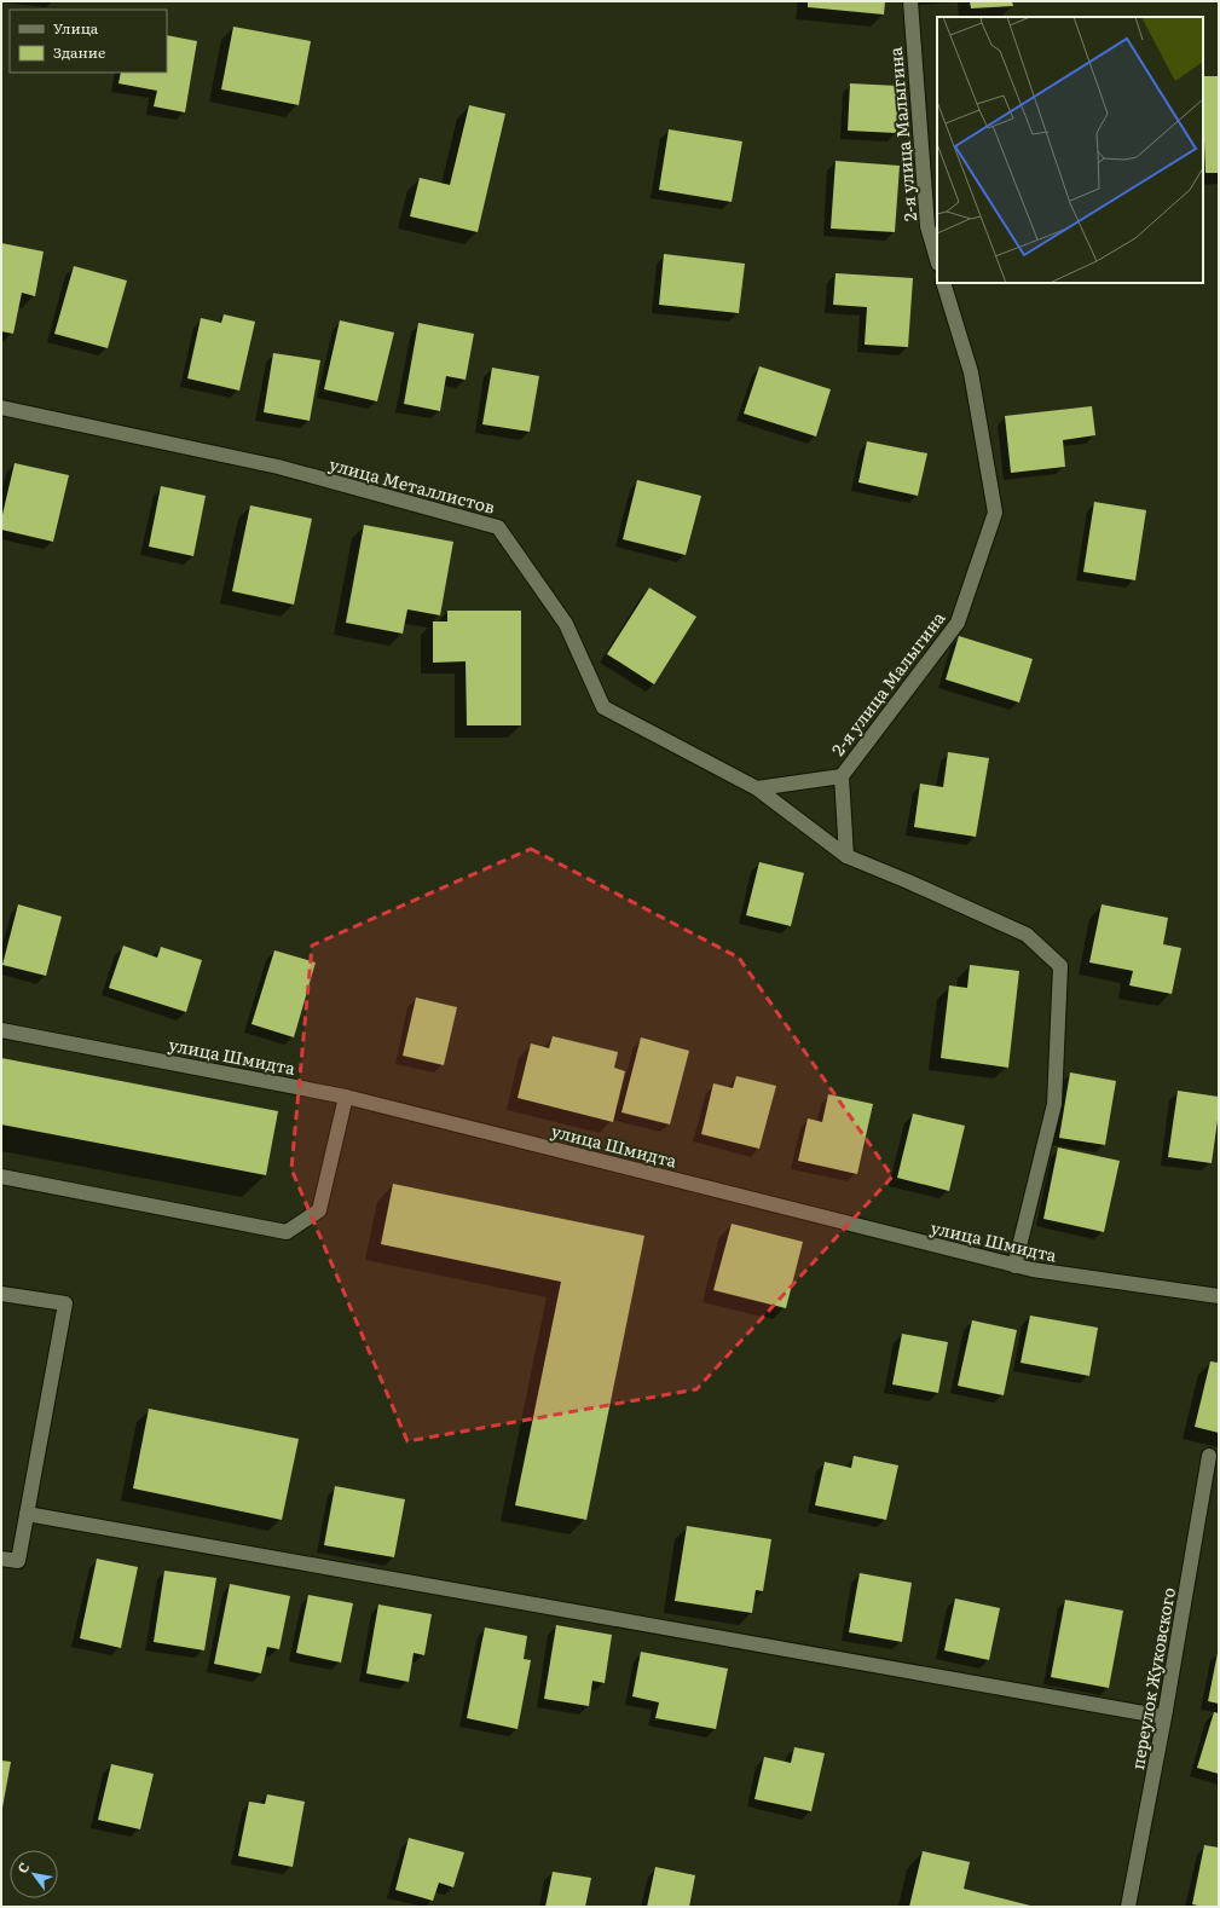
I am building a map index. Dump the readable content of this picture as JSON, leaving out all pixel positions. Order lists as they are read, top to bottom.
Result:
{
  "streets": {
    "street": [
      "2-я улица Малыгина",
      "улица Металлистов",
      "улица Шмидта",
      "переулок Жуковского"
    ]
  },
  "crossings": [
    ["2-я улица Малыгина", "улица Металлистов"]
  ],
  "legend": ["Улица", "Здание"],
  "north": "top left"
}
